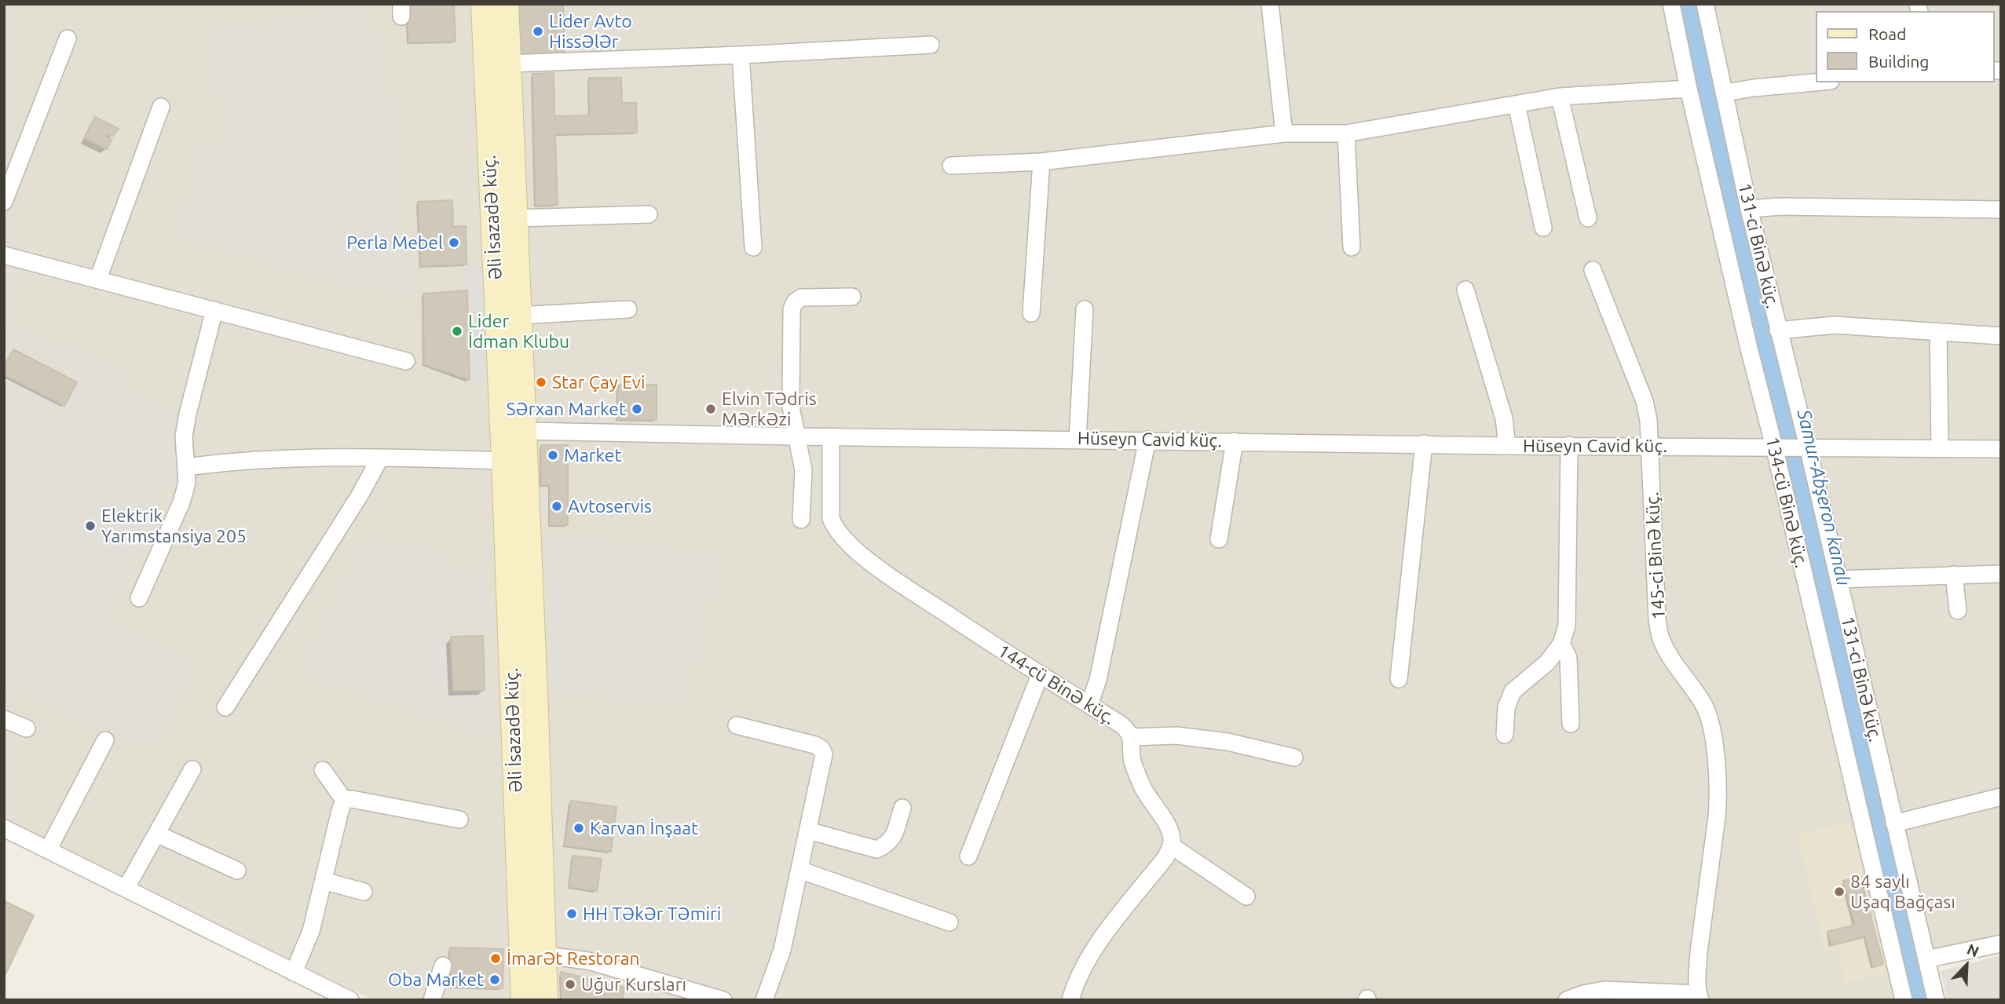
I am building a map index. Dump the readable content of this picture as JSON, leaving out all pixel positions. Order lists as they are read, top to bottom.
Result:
{
  "streets": {
    "main road": ["Əli İsazadə küç."],
    "street": [
      "131-ci Binə küç.",
      "Hüseyn Cavid küç.",
      "134-cü Binə küç.",
      "145-ci Binə küç.",
      "144-cü Binə küç."
    ]
  },
  "crossings": [
    ["Əli İsazadə küç.", "Hüseyn Cavid küç."],
    ["131-ci Binə küç.", "Hüseyn Cavid küç."],
    ["Hüseyn Cavid küç.", "134-cü Binə küç."],
    ["Hüseyn Cavid küç.", "145-ci Binə küç."],
    ["Hüseyn Cavid küç.", "144-cü Binə küç."]
  ],
  "water": ["Samur-Abşeron kanalı"],
  "places": [
    "Lider Avto Hissələr",
    "Perla Mebel",
    "Lider İdman Klubu",
    "Star Çay Evi",
    "Sərxan Market",
    "Elvin Tədris Mərkəzi",
    "Market",
    "Avtoservis",
    "Elektrik Yarımstansiya 205",
    "Karvan İnşaat",
    "84 saylı Uşaq Bağçası",
    "HH Təkər Təmiri",
    "İmarət Restoran",
    "Oba Market",
    "Uğur Kursları"
  ],
  "legend": ["Road", "Building"],
  "north": "top right"
}
